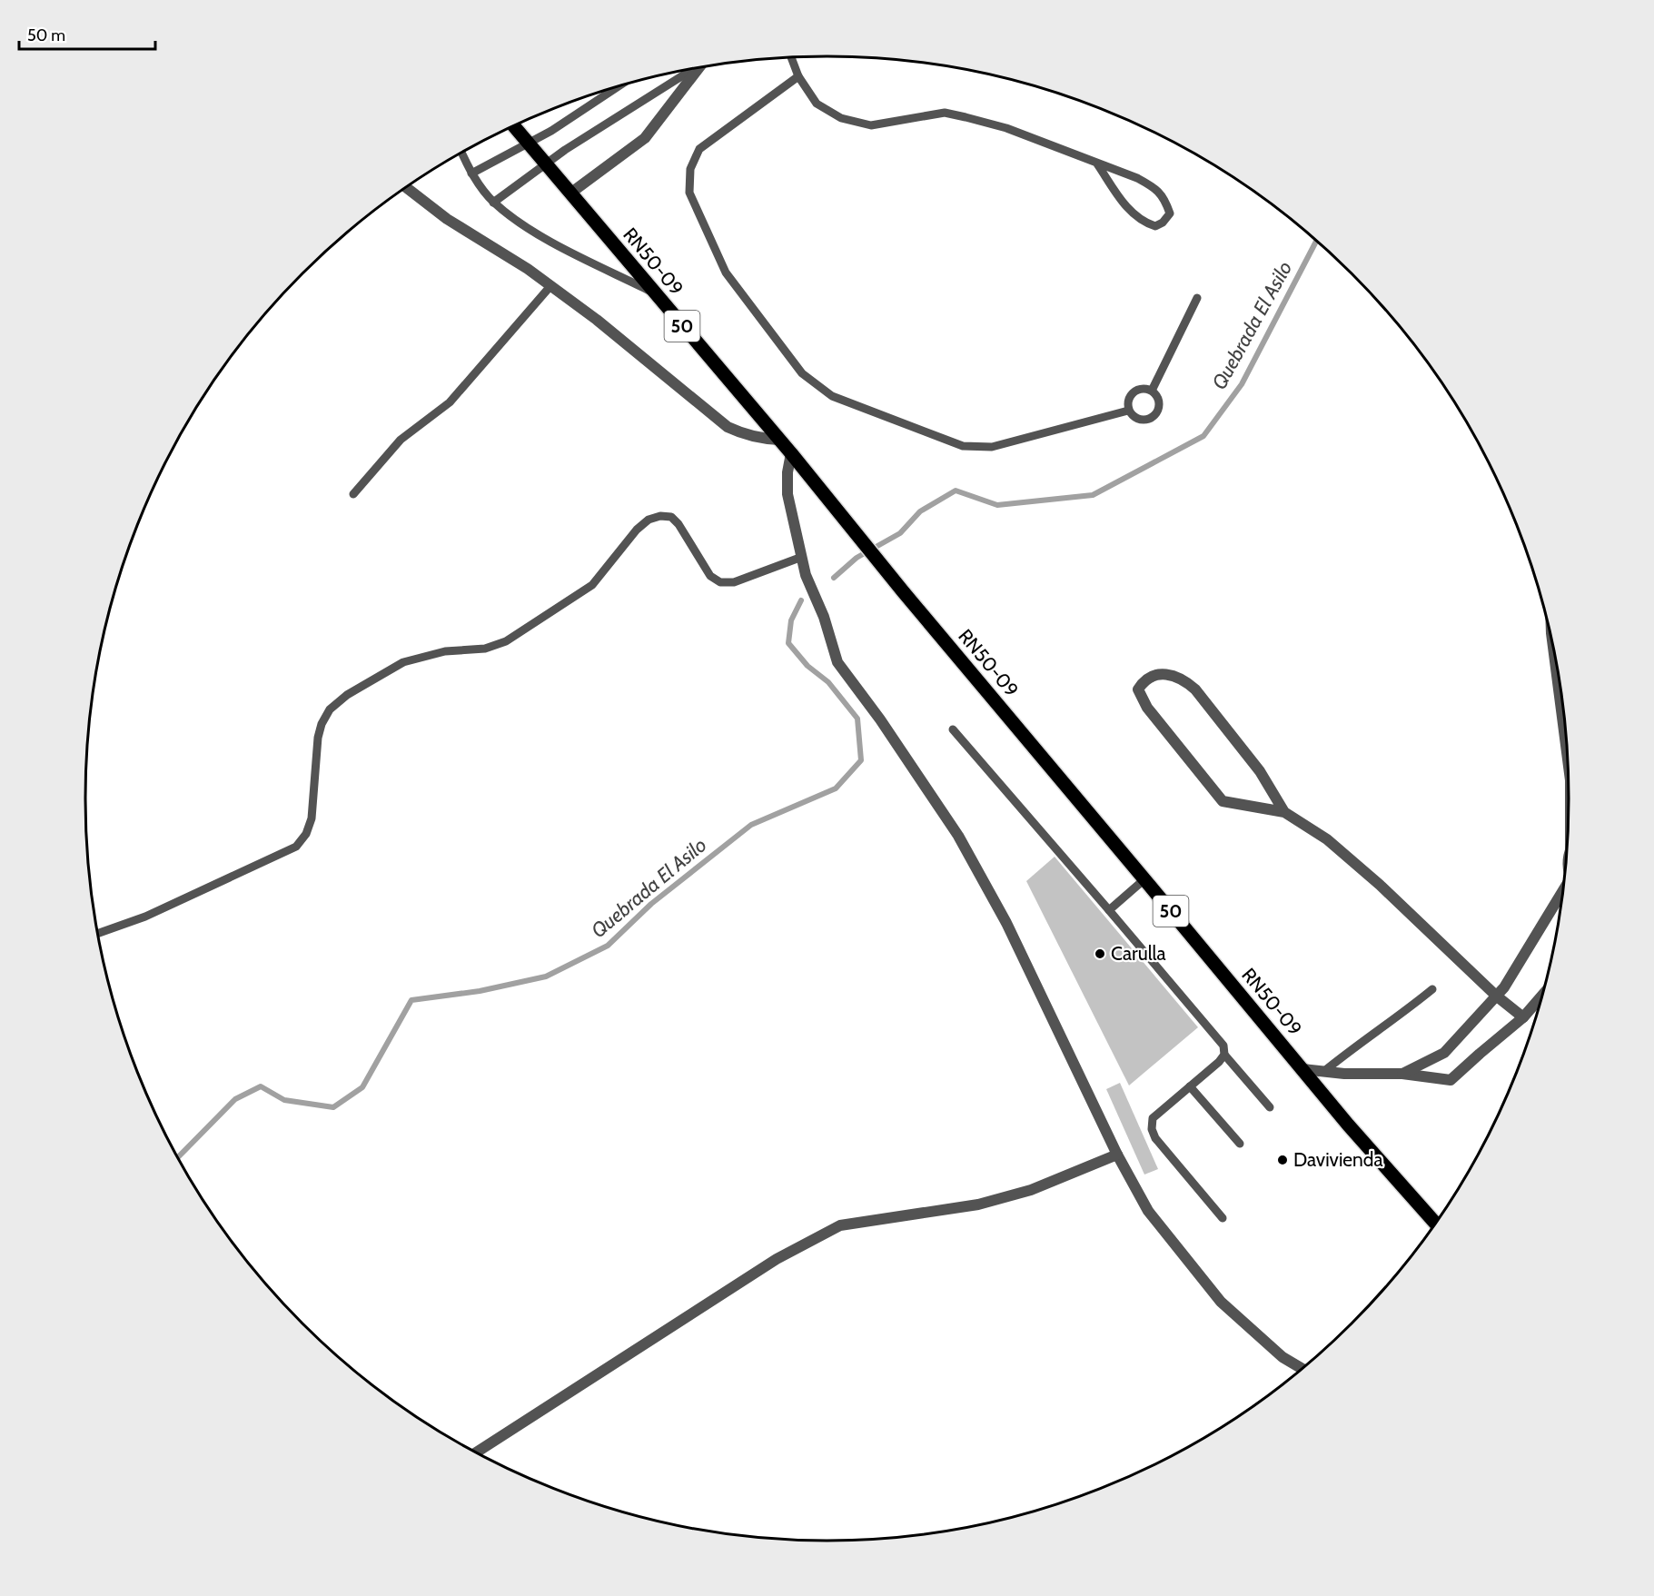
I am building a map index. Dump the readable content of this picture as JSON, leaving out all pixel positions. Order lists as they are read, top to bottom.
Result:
{
  "streets": {
    "main road": ["RN50-09", "50"]
  },
  "water": ["Quebrada El Asilo"],
  "places": ["Carulla", "Davivienda"],
  "scale_bar": "50 m"
}
